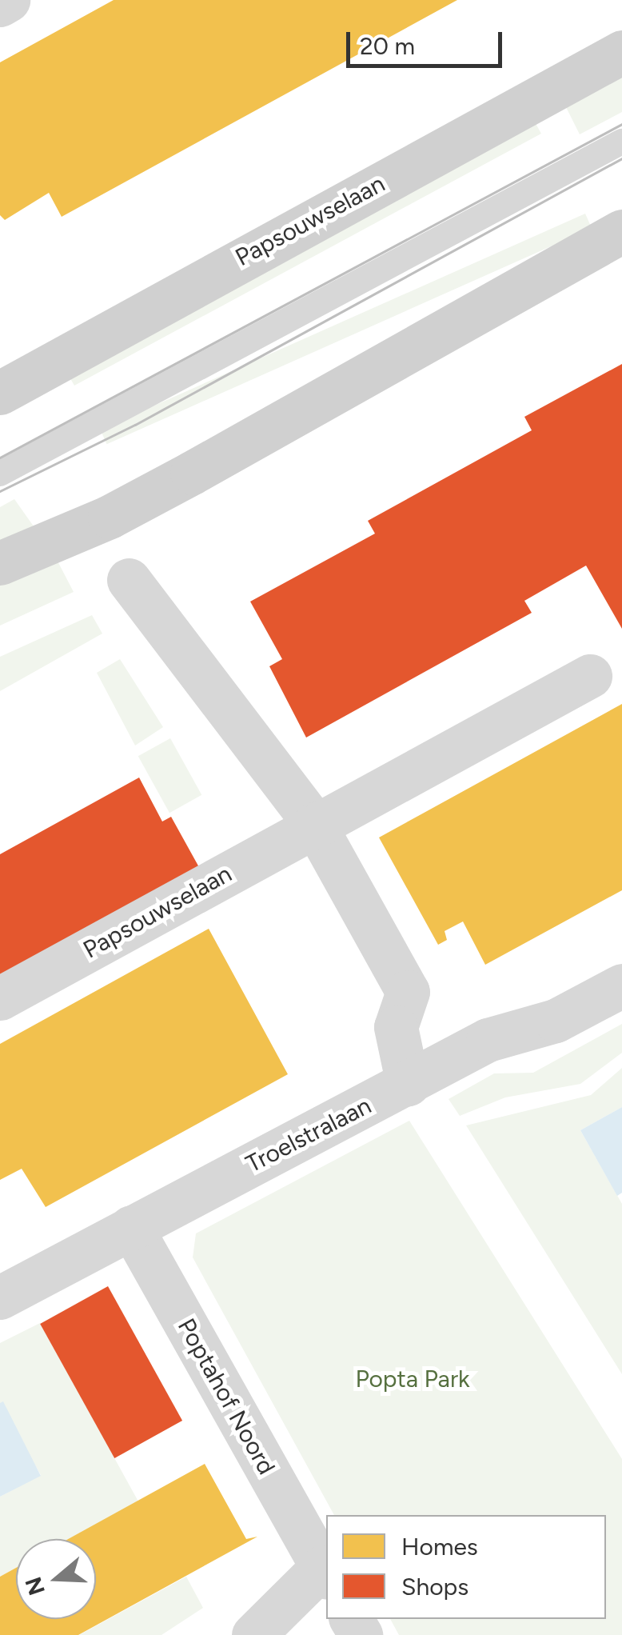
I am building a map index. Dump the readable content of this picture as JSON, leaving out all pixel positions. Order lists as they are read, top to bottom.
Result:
{
  "streets": {
    "street": ["Papsouwselaan", "Troelstralaan", "Poptahof Noord"]
  },
  "crossings": [
    ["Troelstralaan", "Poptahof Noord"]
  ],
  "parks": ["Popta Park"],
  "legend": ["Homes", "Shops"],
  "scale_bar": "20 m",
  "north": "left"
}
